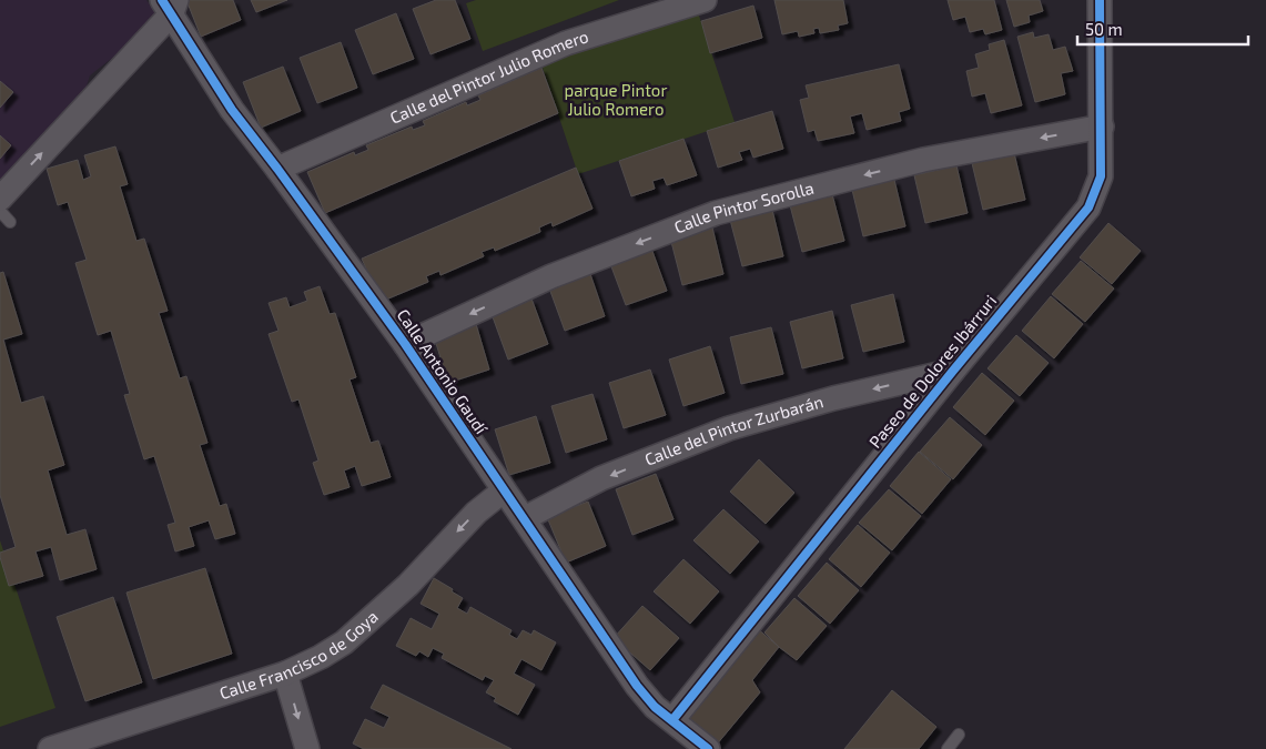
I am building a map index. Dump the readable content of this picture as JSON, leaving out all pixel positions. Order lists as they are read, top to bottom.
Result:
{
  "streets": {
    "street": [
      "Calle del Pintor Julio Romero",
      "Calle Pintor Sorolla",
      "Calle Antonio Gaudí",
      "Paseo de Dolores Ibárruri",
      "Calle del Pintor Zurbarán",
      "Calle Francisco de Goya"
    ]
  },
  "crossings": [
    ["Calle del Pintor Julio Romero", "Calle Antonio Gaudí"],
    ["Calle Pintor Sorolla", "Calle Antonio Gaudí"],
    ["Calle Pintor Sorolla", "Paseo de Dolores Ibárruri"],
    ["Calle Antonio Gaudí", "Paseo de Dolores Ibárruri"],
    ["Calle Antonio Gaudí", "Calle del Pintor Zurbarán"],
    ["Calle Antonio Gaudí", "Calle Francisco de Goya"],
    ["Paseo de Dolores Ibárruri", "Calle del Pintor Zurbarán"]
  ],
  "one_way": ["Calle Pintor Sorolla", "Calle del Pintor Zurbarán", "Calle Francisco de Goya"],
  "parks": ["parque Pintor Julio Romero"],
  "scale_bar": "50 m"
}
